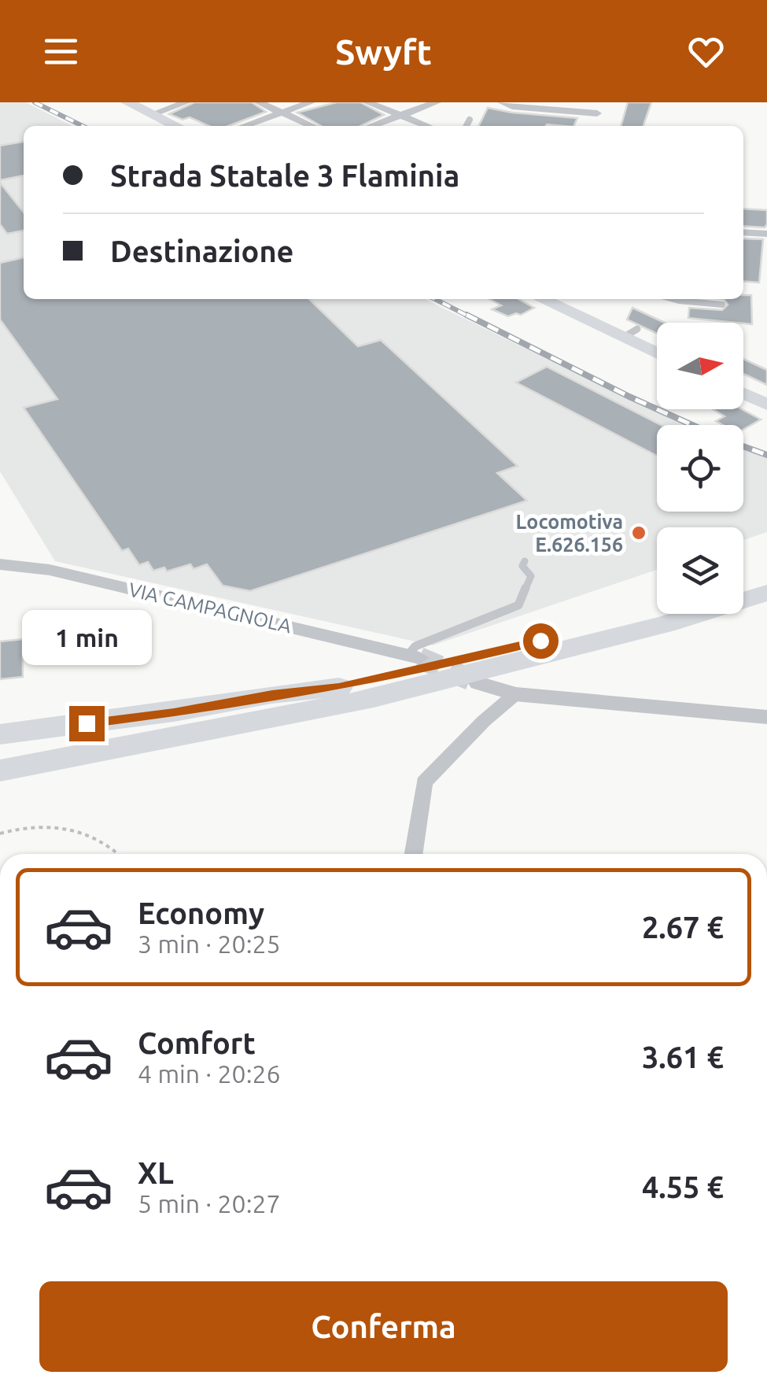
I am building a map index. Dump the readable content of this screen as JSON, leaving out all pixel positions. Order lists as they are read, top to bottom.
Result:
{
  "streets": {
    "street": ["VIA CAMPAGNOLA"]
  },
  "places": ["Locomotiva E.626.156"],
  "north": "right",
  "page": {
    "header": "Swyft",
    "banner": ["Strada Statale 3 Flaminia", "Destinazione"],
    "bubble": "1 min",
    "list": [
      {
        "name": "Economy",
        "note": "3 min · 20:25",
        "value": "2.67 €"
      },
      {
        "name": "Comfort",
        "note": "4 min · 20:26",
        "value": "3.61 €"
      },
      {
        "name": "XL",
        "note": "5 min · 20:27",
        "value": "4.55 €"
      }
    ],
    "buttons": "Conferma"
  }
}
